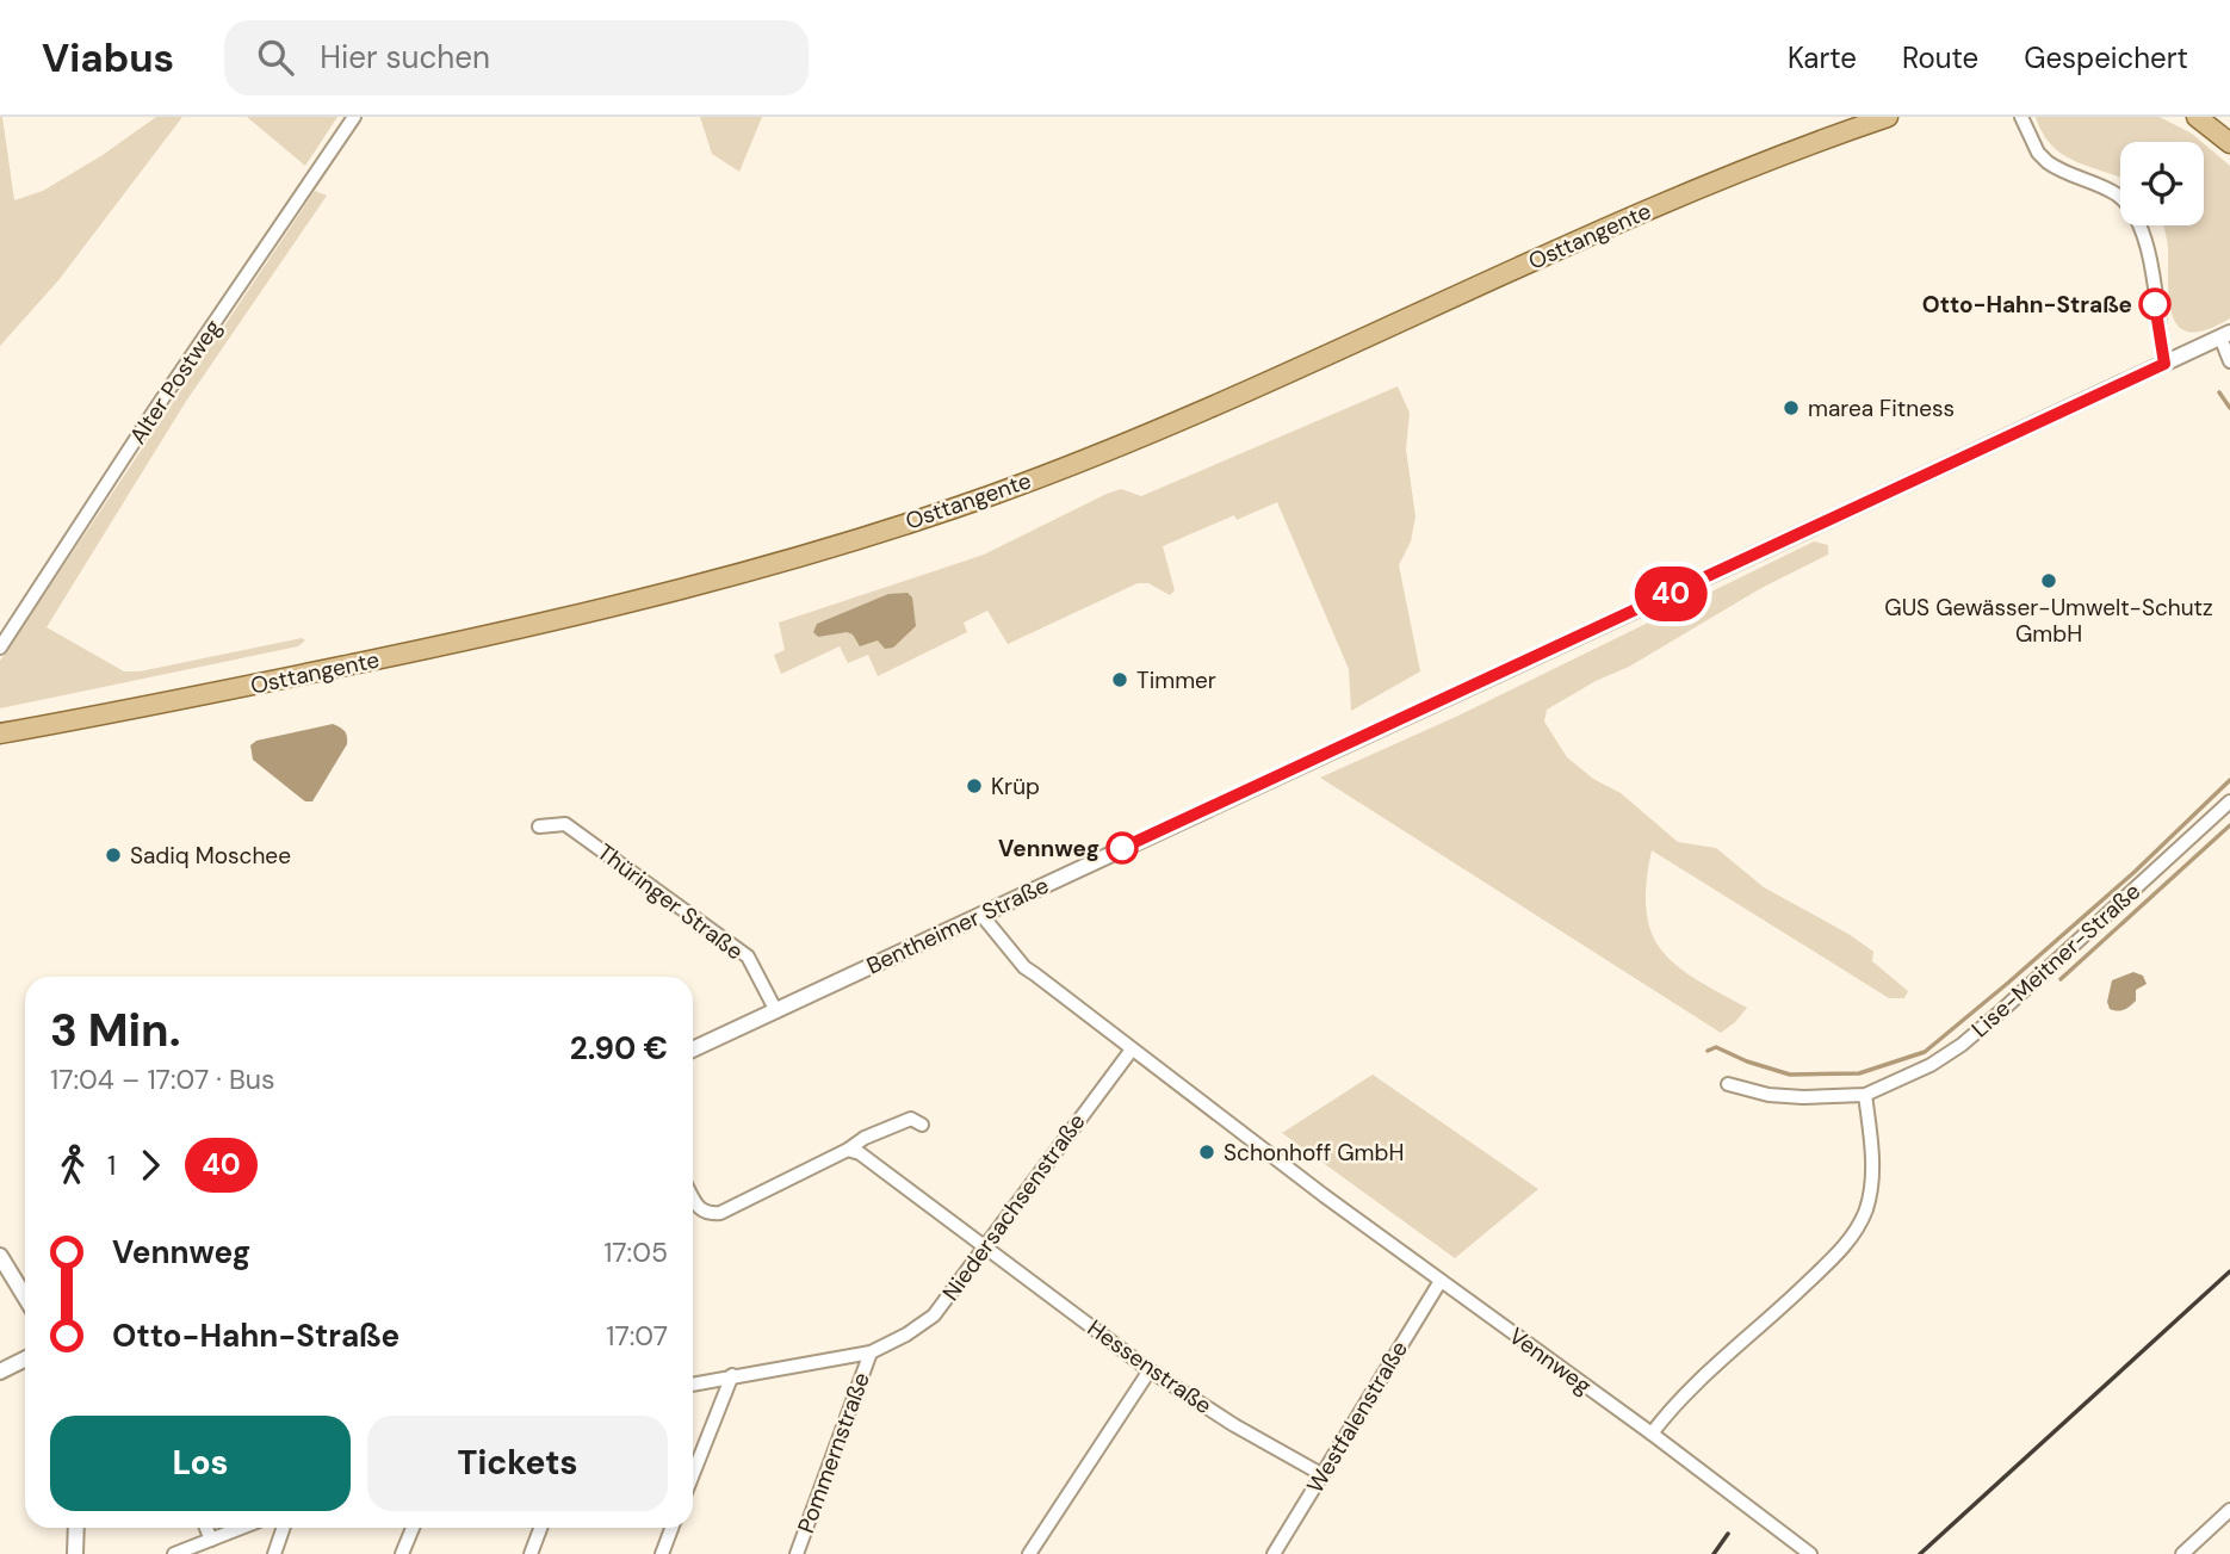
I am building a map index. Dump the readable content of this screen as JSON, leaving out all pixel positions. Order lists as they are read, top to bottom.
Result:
{
  "streets": {
    "main road": ["Osttangente"],
    "street": [
      "Alter Postweg",
      "Thüringer Straße",
      "Bentheimer Straße",
      "Lise-Meitner-Straße",
      "Niedersachsenstraße",
      "Vennweg",
      "Hessenstraße",
      "Westfalenstraße",
      "Pommernstraße"
    ]
  },
  "crossings": [
    ["Thüringer Straße", "Bentheimer Straße"],
    ["Bentheimer Straße", "Vennweg"],
    ["Niedersachsenstraße", "Vennweg"],
    ["Niedersachsenstraße", "Hessenstraße"],
    ["Niedersachsenstraße", "Pommernstraße"],
    ["Vennweg", "Westfalenstraße"],
    ["Hessenstraße", "Westfalenstraße"]
  ],
  "places": [
    "Otto-Hahn-Straße",
    "marea Fitness",
    "GUS Gewässer-Umwelt-Schutz GmbH",
    "Timmer",
    "Krüp",
    "Vennweg",
    "Sadiq Moschee",
    "Schonhoff GmbH"
  ],
  "lines": ["bus line 40"],
  "page": {
    "header": "Viabus",
    "search": "Hier suchen",
    "nav": ["Karte", "Route", "Gespeichert"],
    "on_map": "40",
    "heading": ["3 Min.", "17:04 – 17:07 · Bus", "2.90 €"],
    "legs": ["1", "40"],
    "list": [
      {
        "name": "Vennweg",
        "value": "17:05"
      },
      {
        "name": "Otto-Hahn-Straße",
        "value": "17:07"
      }
    ],
    "buttons": ["Los", "Tickets"]
  }
}
